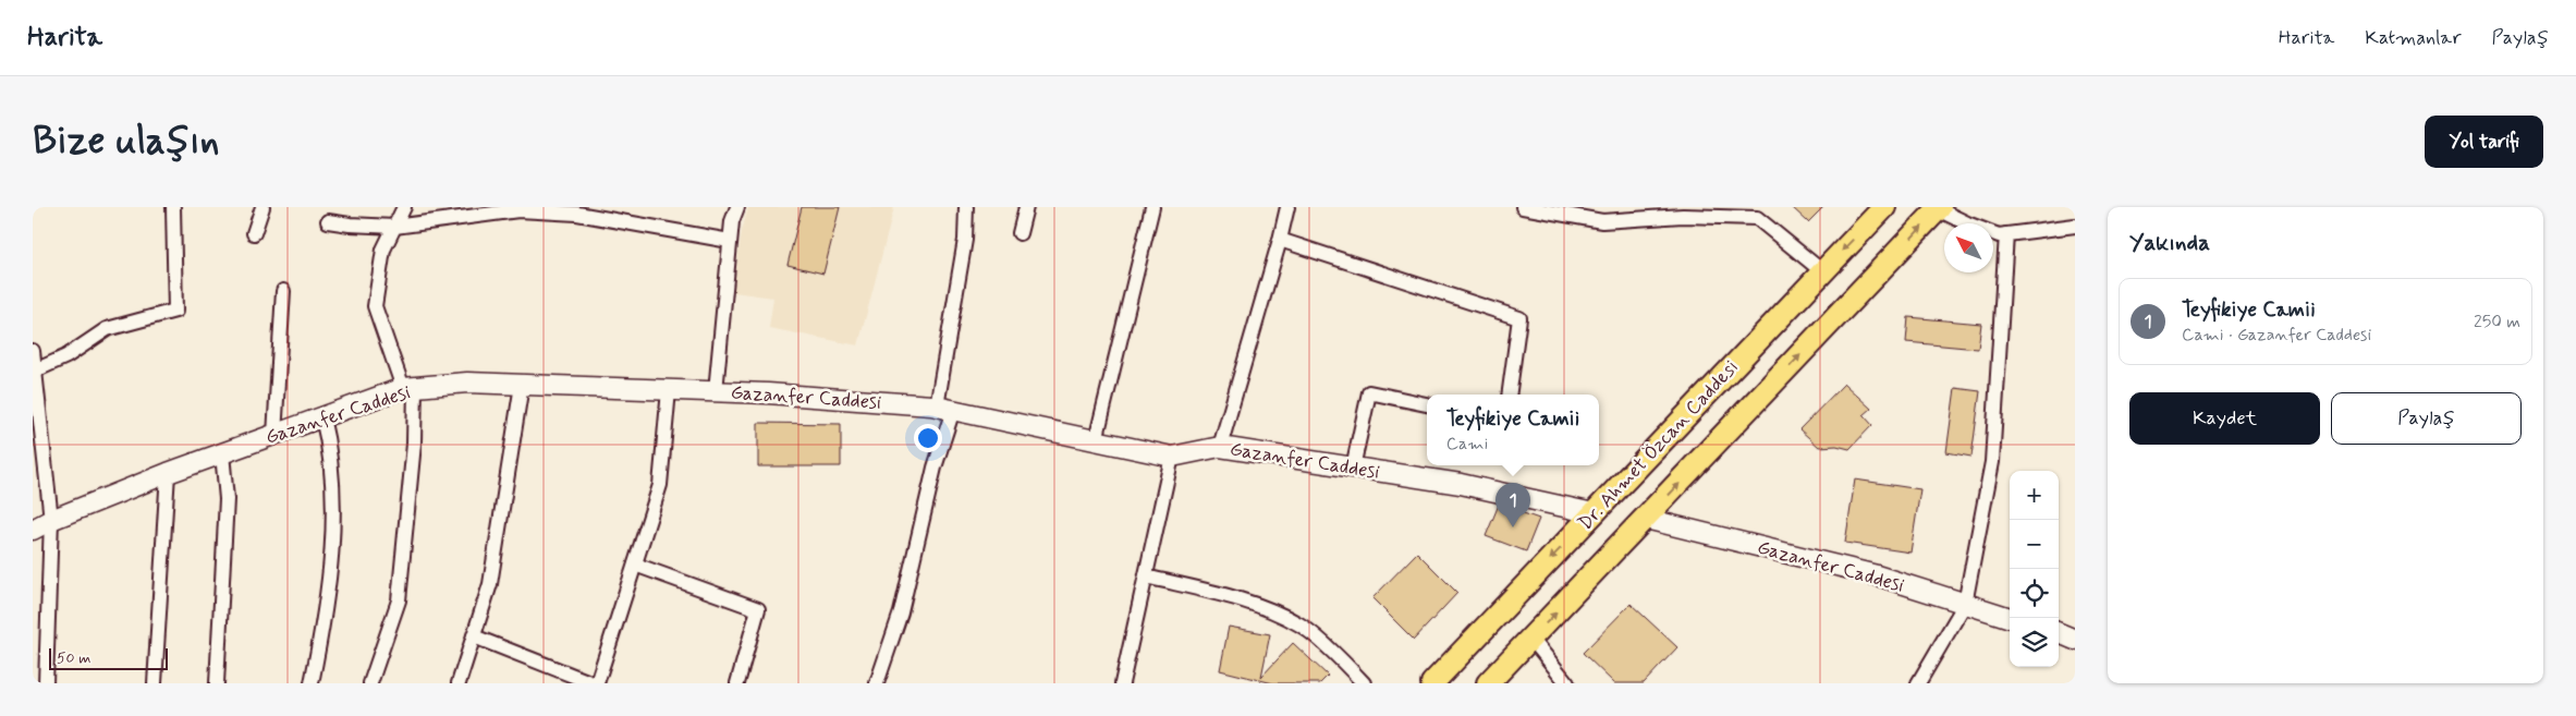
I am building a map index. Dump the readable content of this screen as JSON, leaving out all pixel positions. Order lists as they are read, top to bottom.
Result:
{
  "streets": {
    "main road": ["Dr. Ahmet Özcan Caddesi"],
    "street": ["Gazanfer Caddesi"]
  },
  "crossings": [
    ["Gazanfer Caddesi", "Dr. Ahmet Özcan Caddesi"]
  ],
  "scale_bar": "50 m",
  "north": "top left",
  "page": {
    "header": "Harita",
    "nav": ["Harita", "Katmanlar", "Paylaş"],
    "buttons": [
      "Yol tarifi",
      ["Kaydet", "Paylaş"]
    ],
    "title": "Bize ulaşın",
    "heading": "Yakında",
    "list": [
      {
        "mark": "1",
        "name": "Teyfikiye Camii",
        "note": "Cami · Gazanfer Caddesi",
        "value": "250 m"
      }
    ],
    "popup": ["Teyfikiye Camii", "Cami"],
    "map_buttons": ["+", "−"],
    "pins": "1",
    "scale": "50 m"
  }
}
